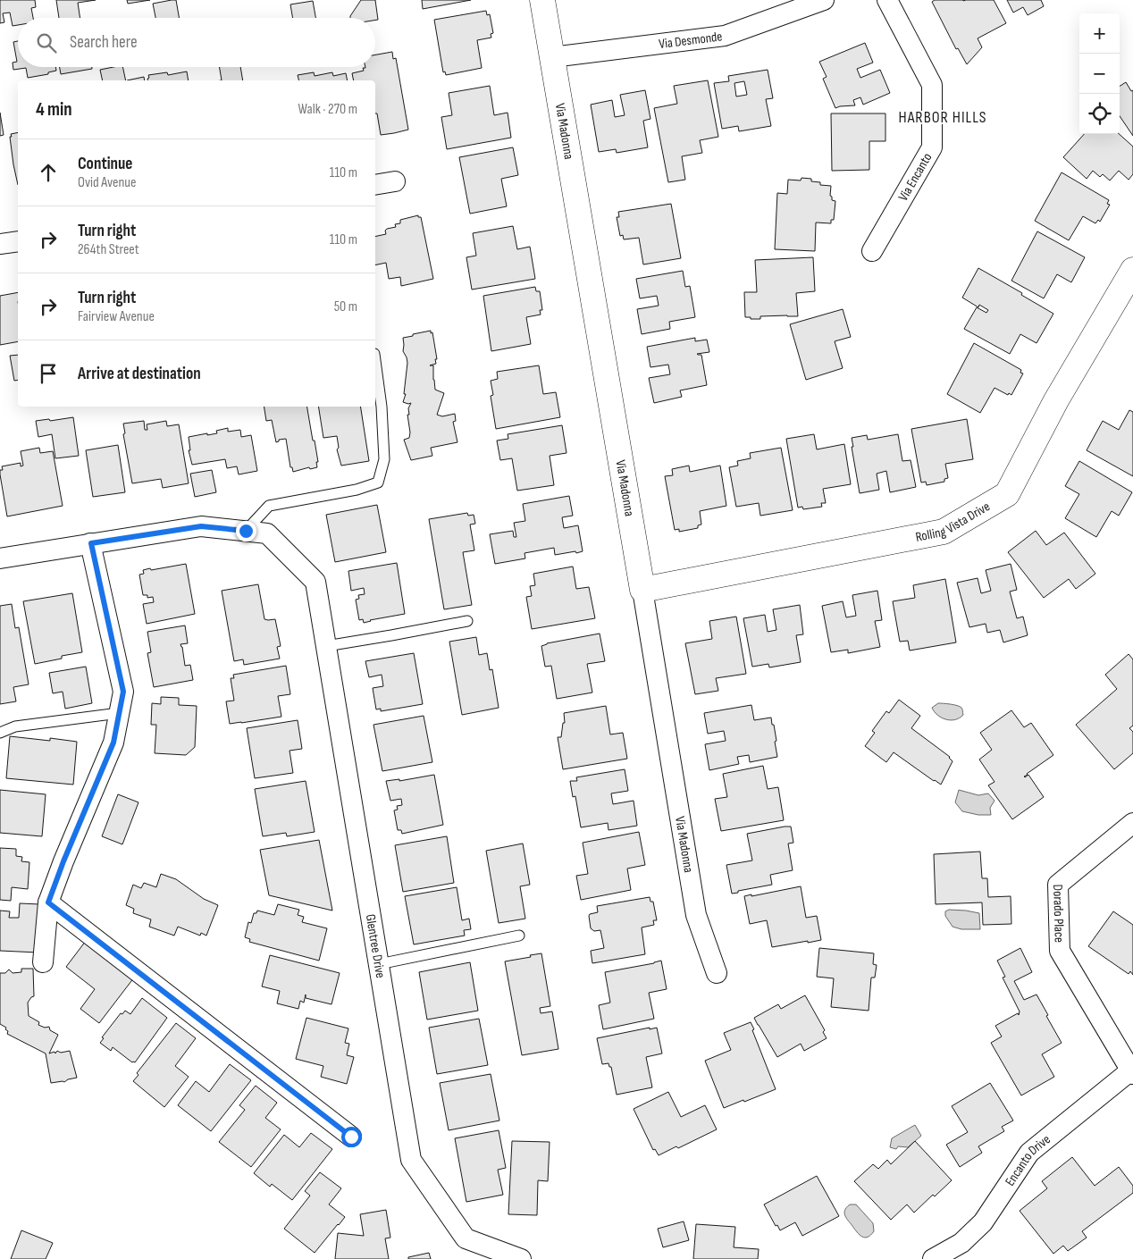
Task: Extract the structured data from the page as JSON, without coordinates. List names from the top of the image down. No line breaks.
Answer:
{"streets":{"street":["Via Desmonde","Via Madonna","Via Encanto","Rolling Vista Drive","Dorado Place","Glentree Drive","Encanto Drive"]},"crossings":[["Via Desmonde","Via Madonna"],["Via Madonna","Rolling Vista Drive"],["Dorado Place","Encanto Drive"]],"districts":["HARBOR HILLS"],"page":{"map_buttons":["+","−"],"search":"Search here","heading":["4 min","Walk · 270 m"],"list":[["Continue","Ovid Avenue","110 m"],["Turn right","264th Street","110 m"],["Turn right","Fairview Avenue","50 m"],"Arrive at destination"]}}
